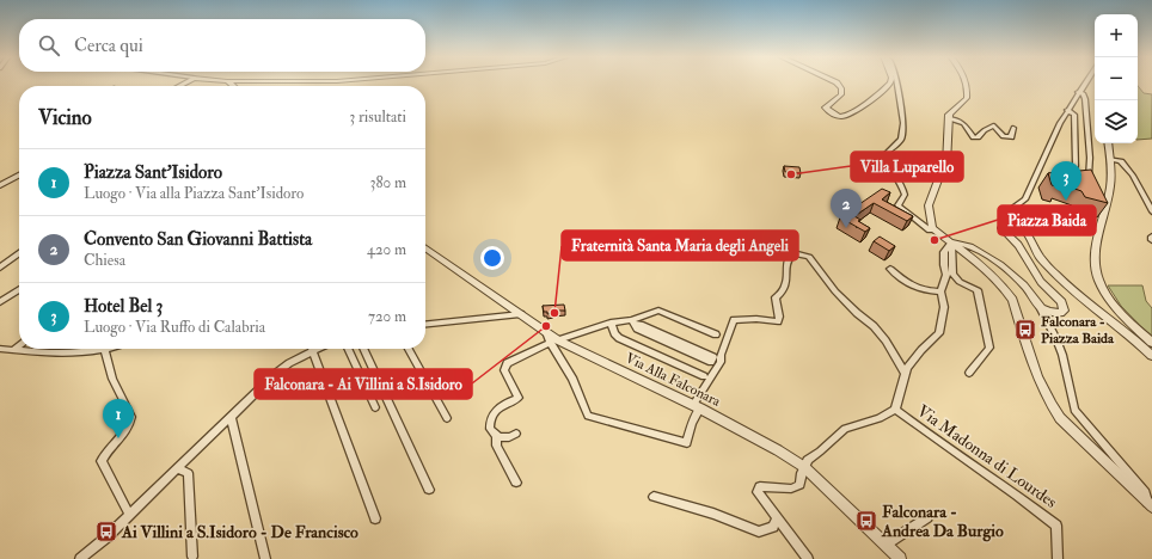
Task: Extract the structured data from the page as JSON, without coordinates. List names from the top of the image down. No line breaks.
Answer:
{"streets":{"street":["Via Alla Falconara","Via Madonna di Lourdes"]},"places":{"other":["Villa Luparello","Piazza Baida","Fraternità Santa Maria degli Angeli","Falconara - Ai Villini a S.Isidoro"],"bus stop":["Falconara - Piazza Baida","Falconara - Andrea Da Burgio","Ai Villini a S.Isidoro - De Francisco"]},"page":{"map_buttons":["+","−"],"search":"Cerca qui","heading":["Vicino","3 risultati"],"list":[{"mark":"1","name":"Piazza Sant'Isidoro","note":"Luogo · Via alla Piazza Sant'Isidoro","value":"380 m"},{"mark":"2","name":"Convento San Giovanni Battista","note":"Chiesa","value":"420 m"},{"mark":"3","name":"Hotel Bel 3","note":"Luogo · Via Ruffo di Calabria","value":"720 m"}],"pins":["3","2","1"]}}
